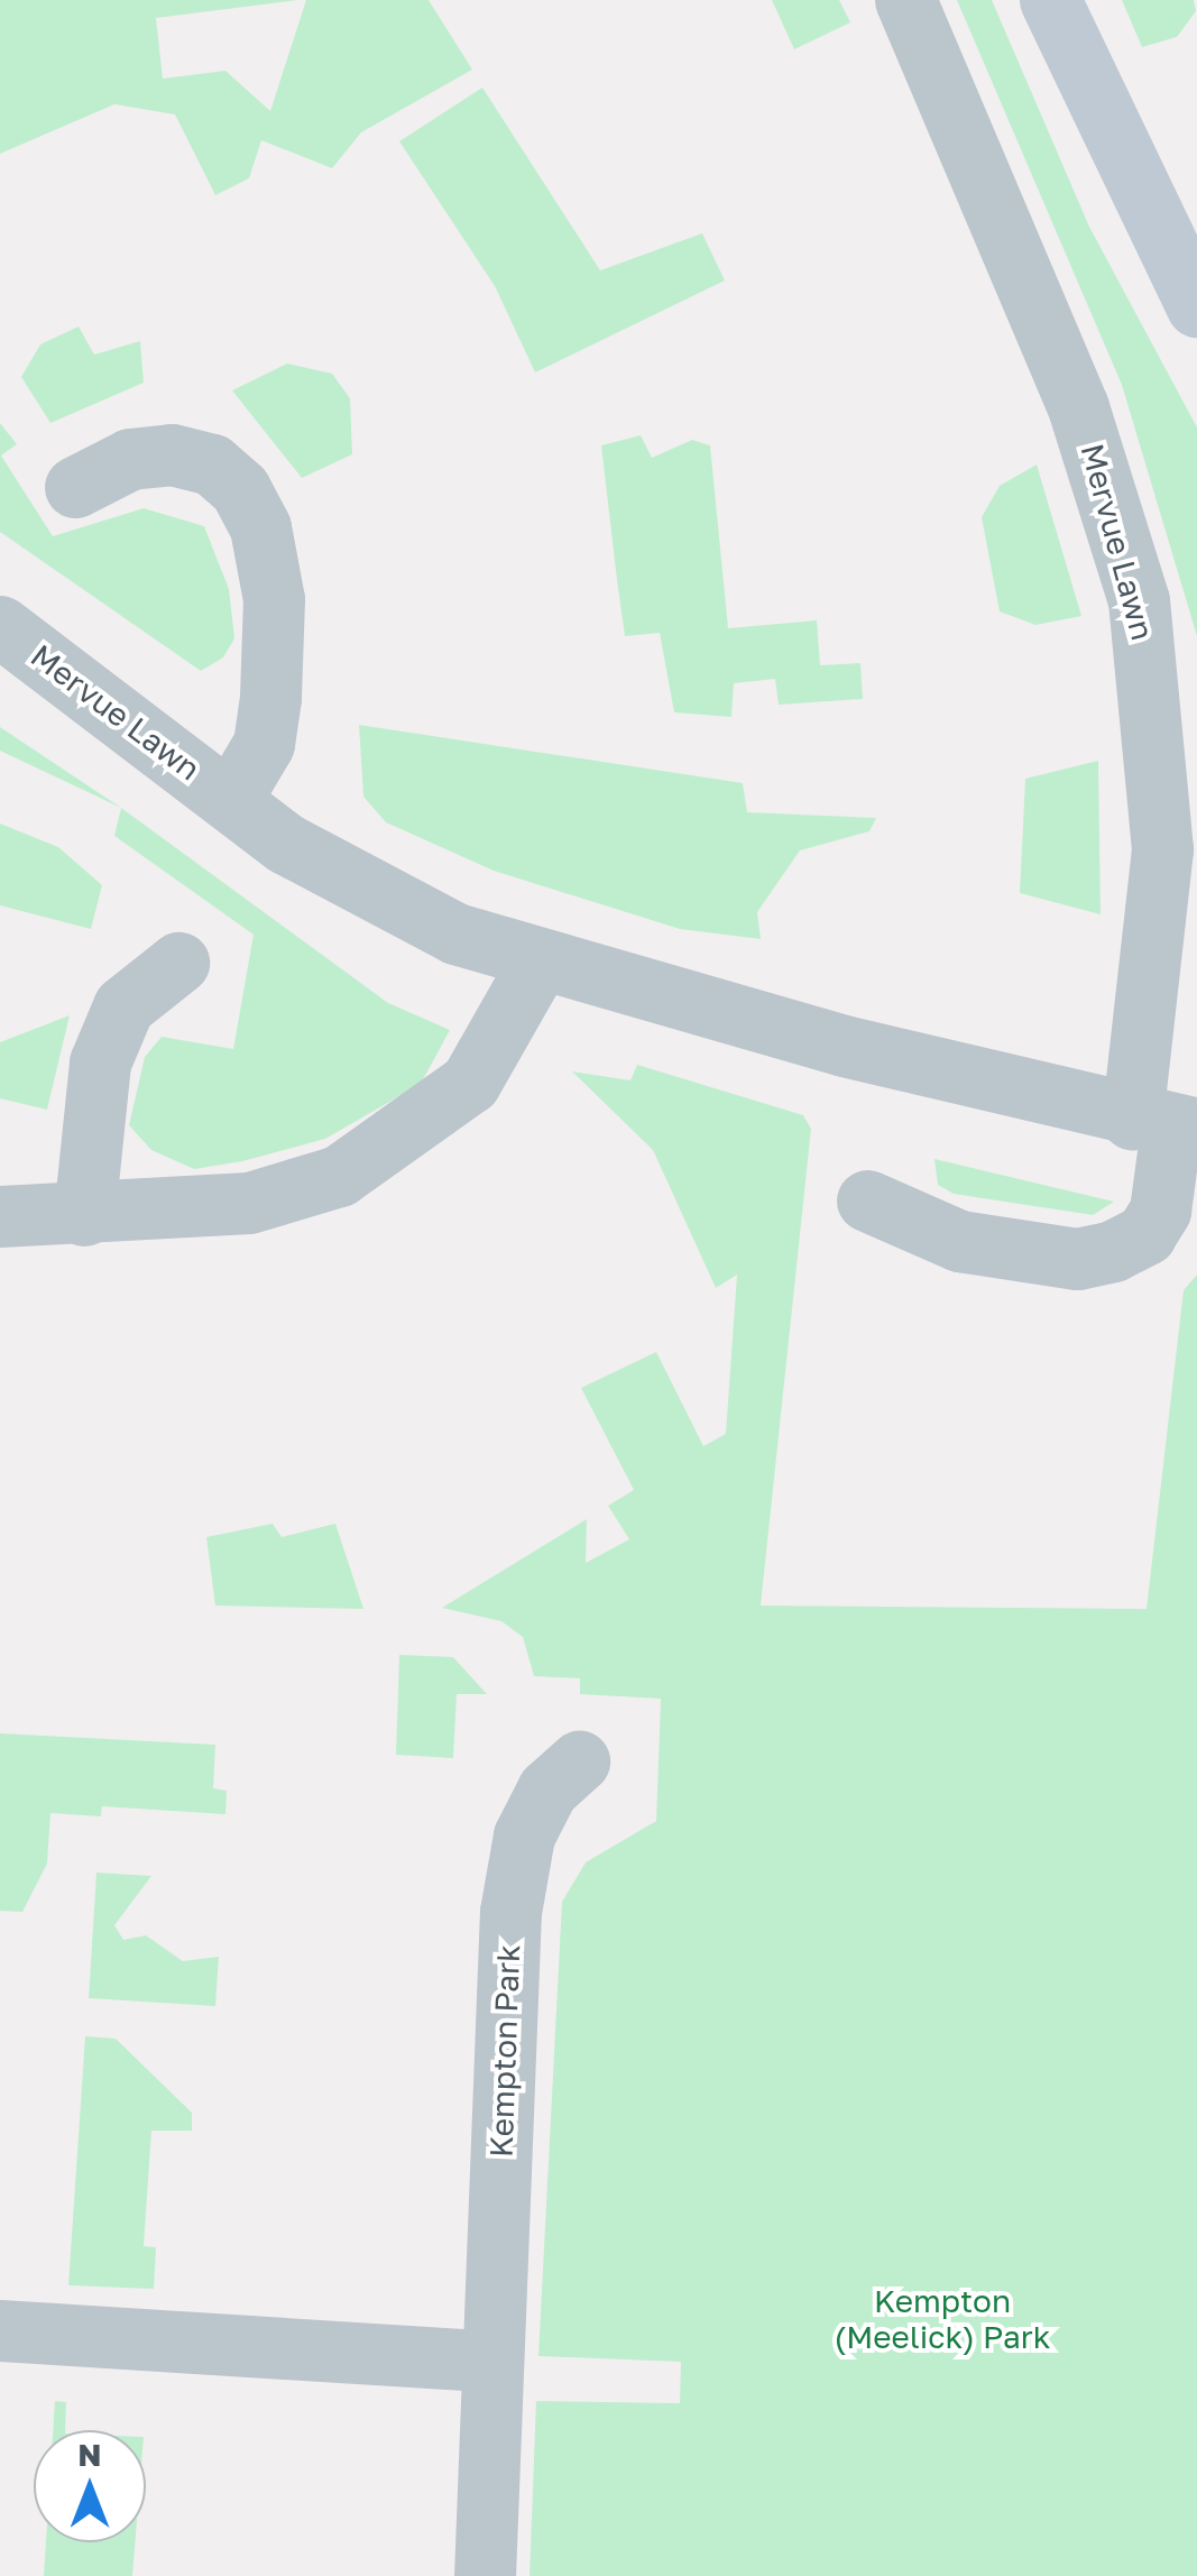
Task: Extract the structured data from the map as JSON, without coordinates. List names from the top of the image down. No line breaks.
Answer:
{"streets":{"street":["Mervue Lawn","Kempton Park"]},"parks":["Kempton (Meelick) Park"],"north":"top"}
